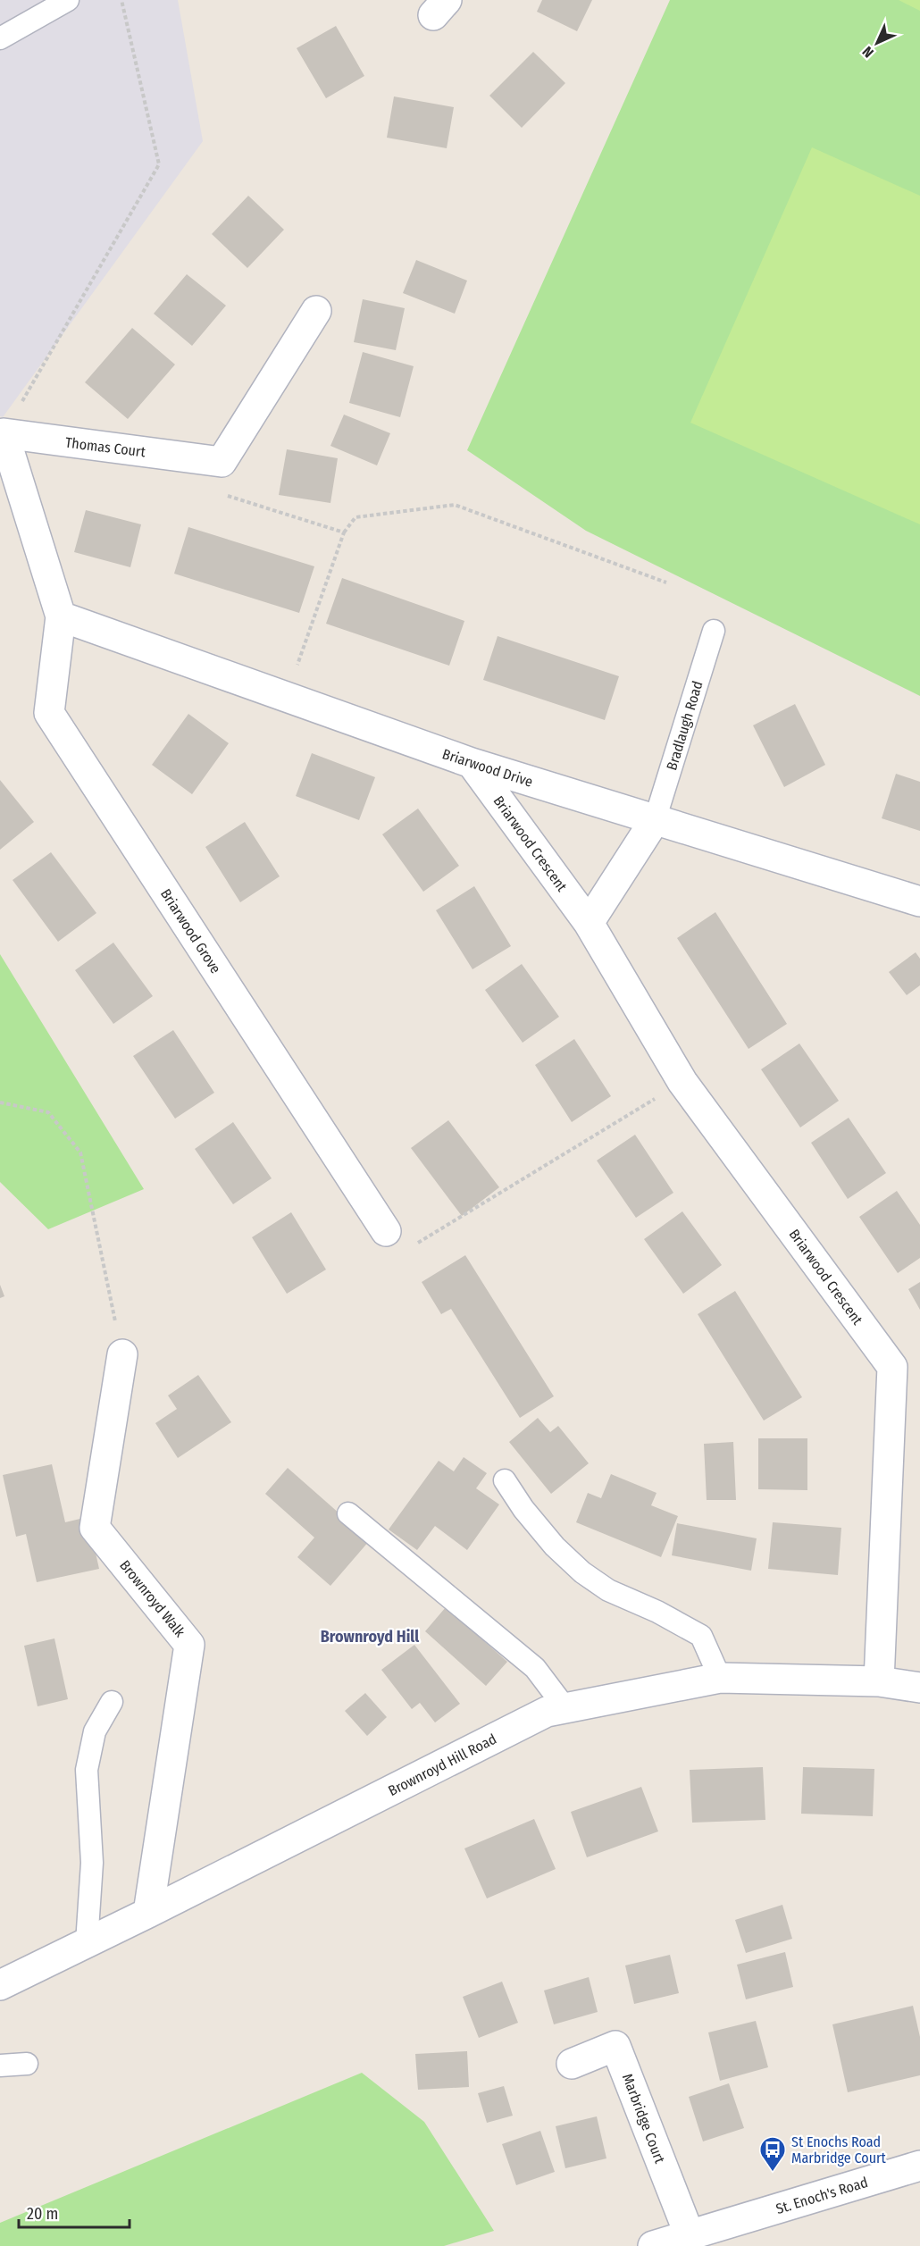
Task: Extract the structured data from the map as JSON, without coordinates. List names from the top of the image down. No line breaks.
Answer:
{"streets":{"street":["Thomas Court","Briarwood Drive","Briarwood Crescent","Briarwood Grove","Brownroyd Walk","Brownroyd Hill Road","Marbridge Court","St. Enoch's Road"],"lane":["Bradlaugh Road"]},"crossings":[["Bradlaugh Road","Briarwood Drive"],["Briarwood Drive","Briarwood Crescent"],["Briarwood Drive","Briarwood Grove"],["Briarwood Crescent","Brownroyd Hill Road"],["Brownroyd Walk","Brownroyd Hill Road"],["Marbridge Court","St. Enoch's Road"]],"districts":["Brownroyd Hill"],"places":{"bus stop":["St Enochs Road Marbridge Court"]},"scale_bar":"20 m","north":"bottom left"}
